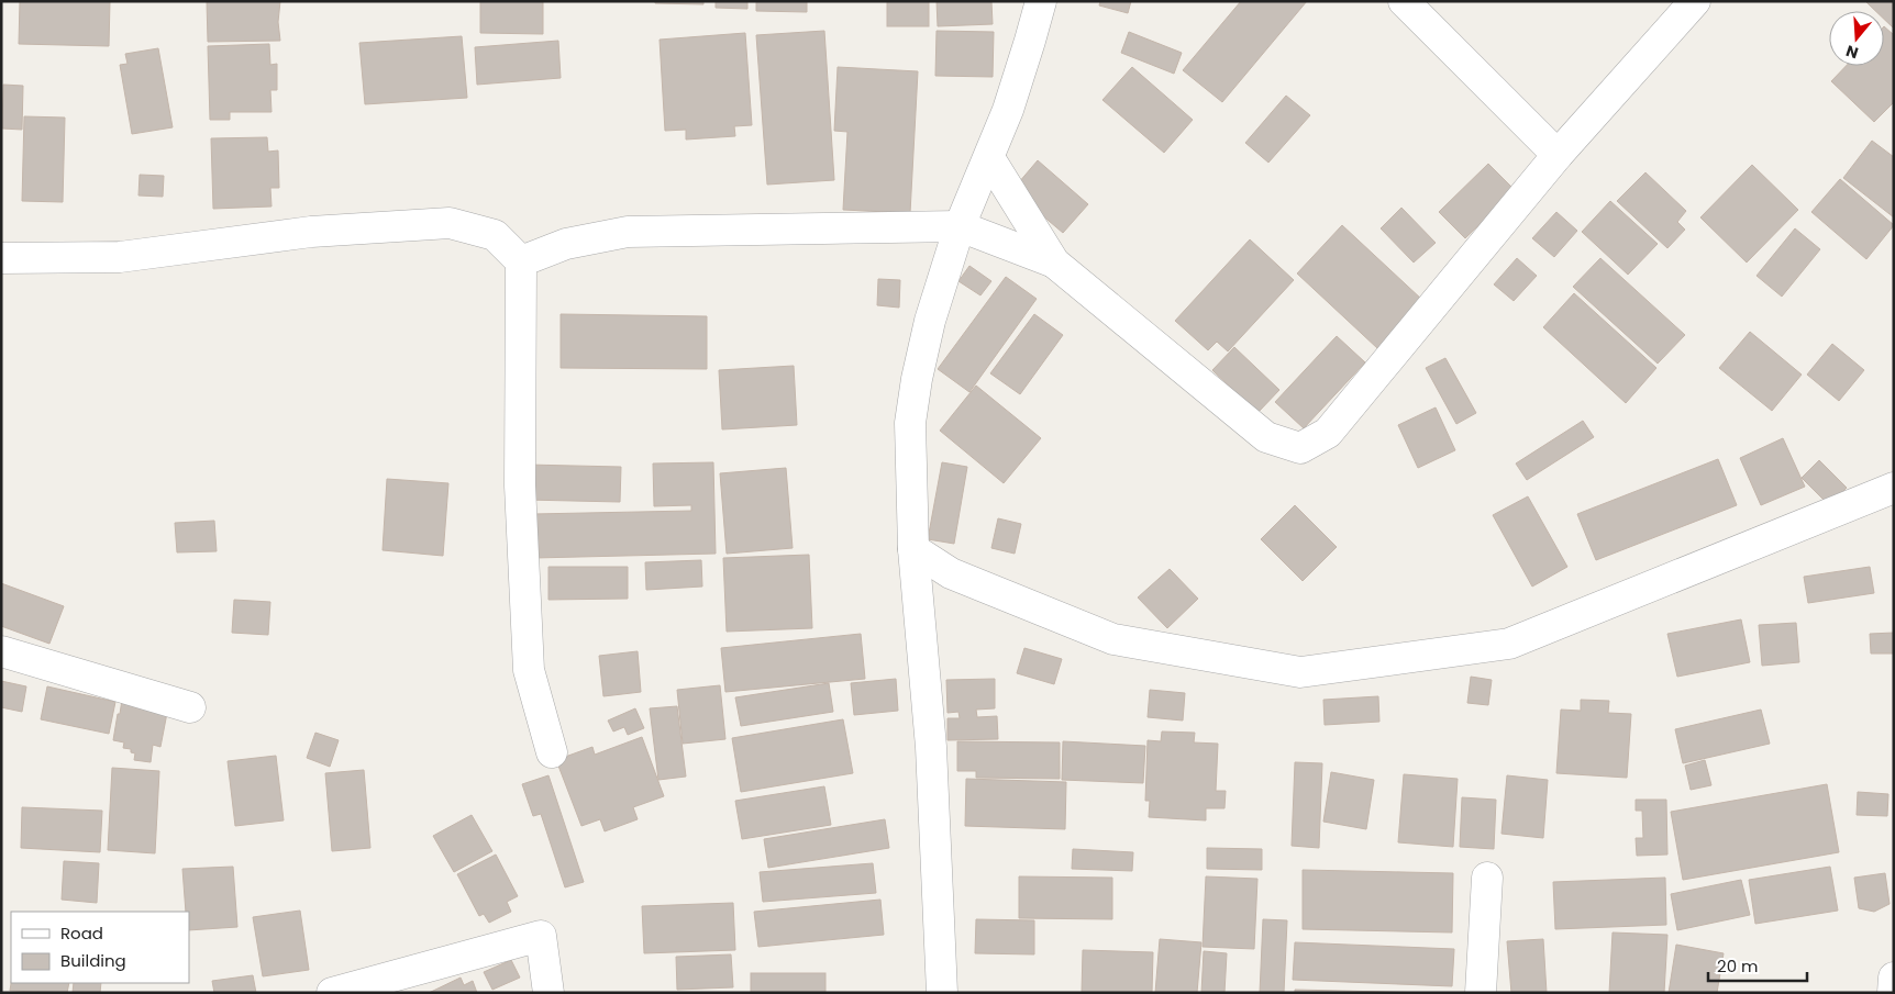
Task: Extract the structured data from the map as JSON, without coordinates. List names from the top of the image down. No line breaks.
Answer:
{"legend":["Road","Building"],"scale_bar":"20 m","north":"bottom"}
